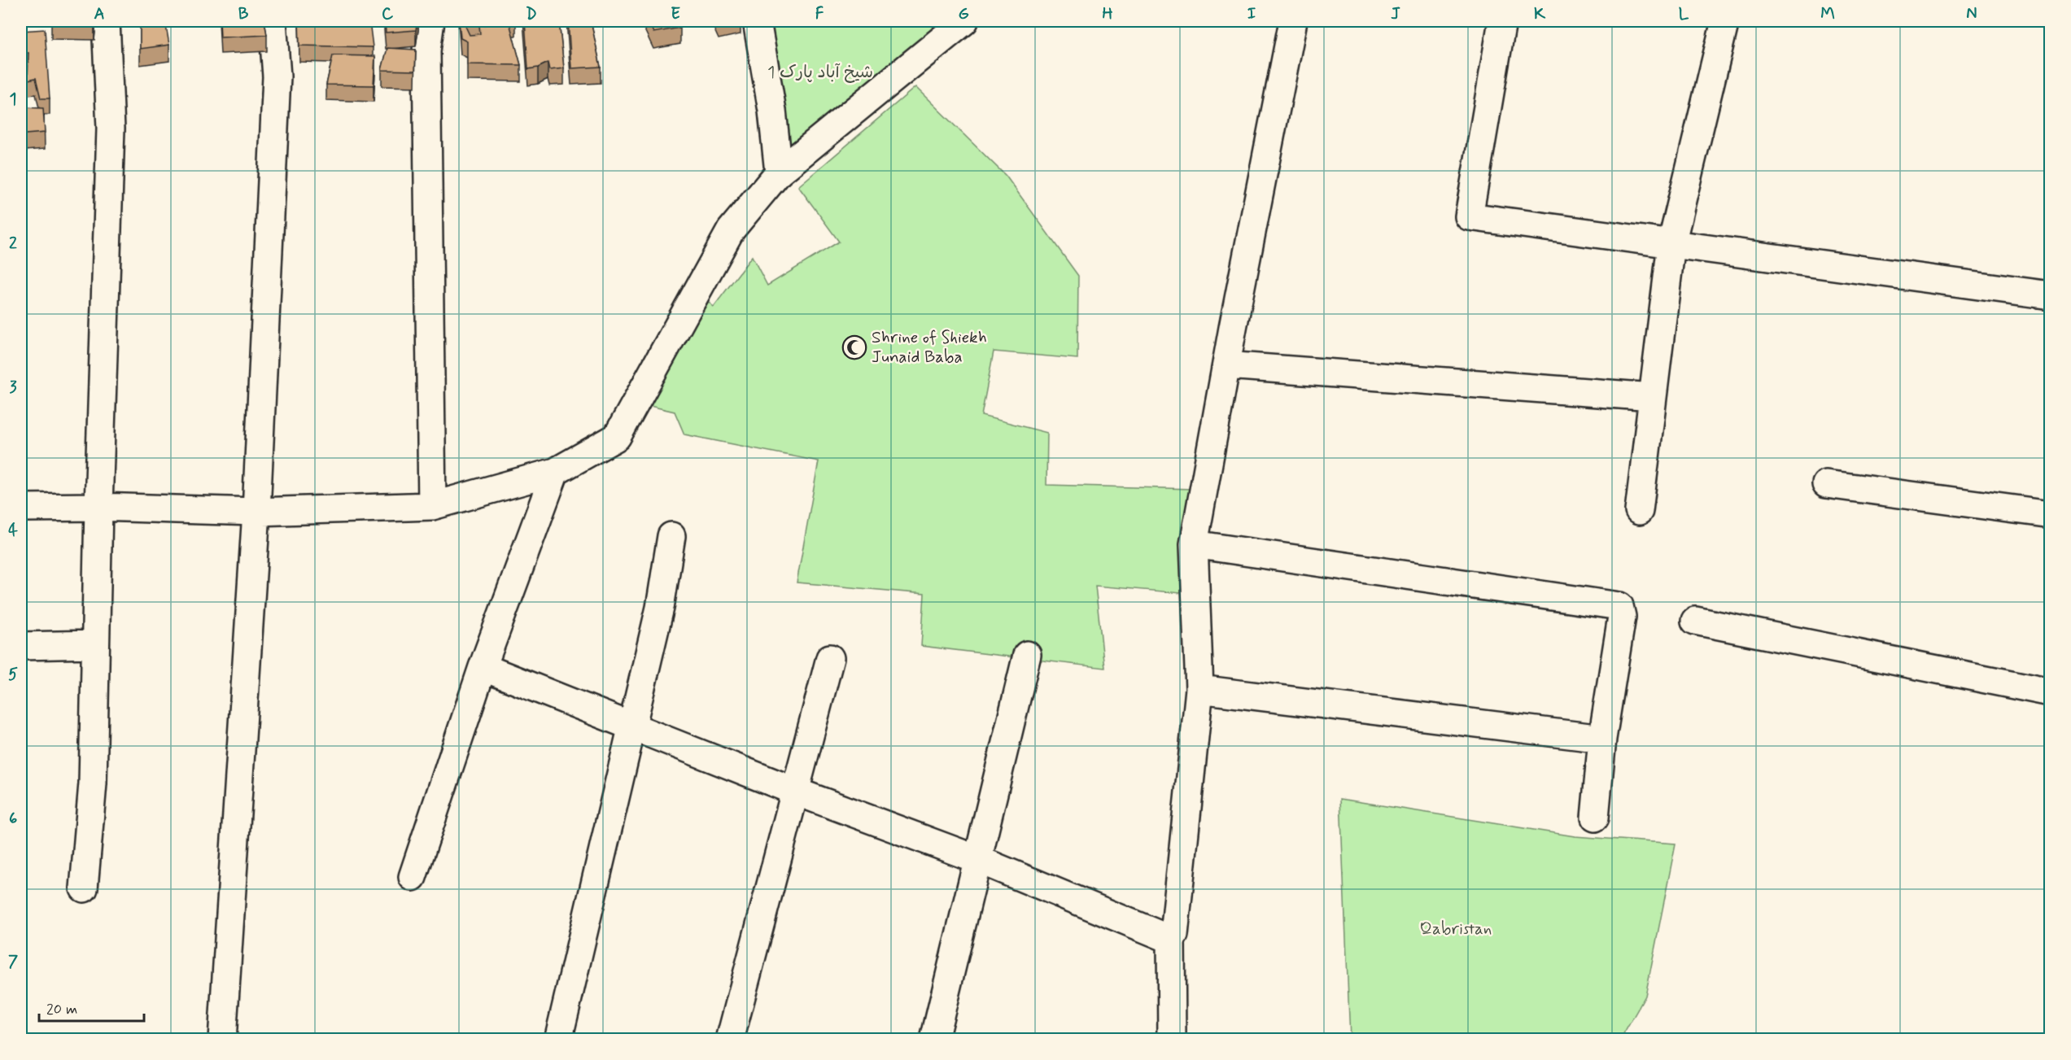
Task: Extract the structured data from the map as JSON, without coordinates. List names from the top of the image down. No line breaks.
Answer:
{"parks":["شیخ آباد پارک 1","Qabristan"],"places":{"mosque":["Shrine of Shiekh Junaid Baba"]},"scale_bar":"20 m","grid":{"columns":["A","B","C","D","E","F","G","H","I","J","K","L","M","N"],"rows":["1","2","3","4","5","6","7"]}}
